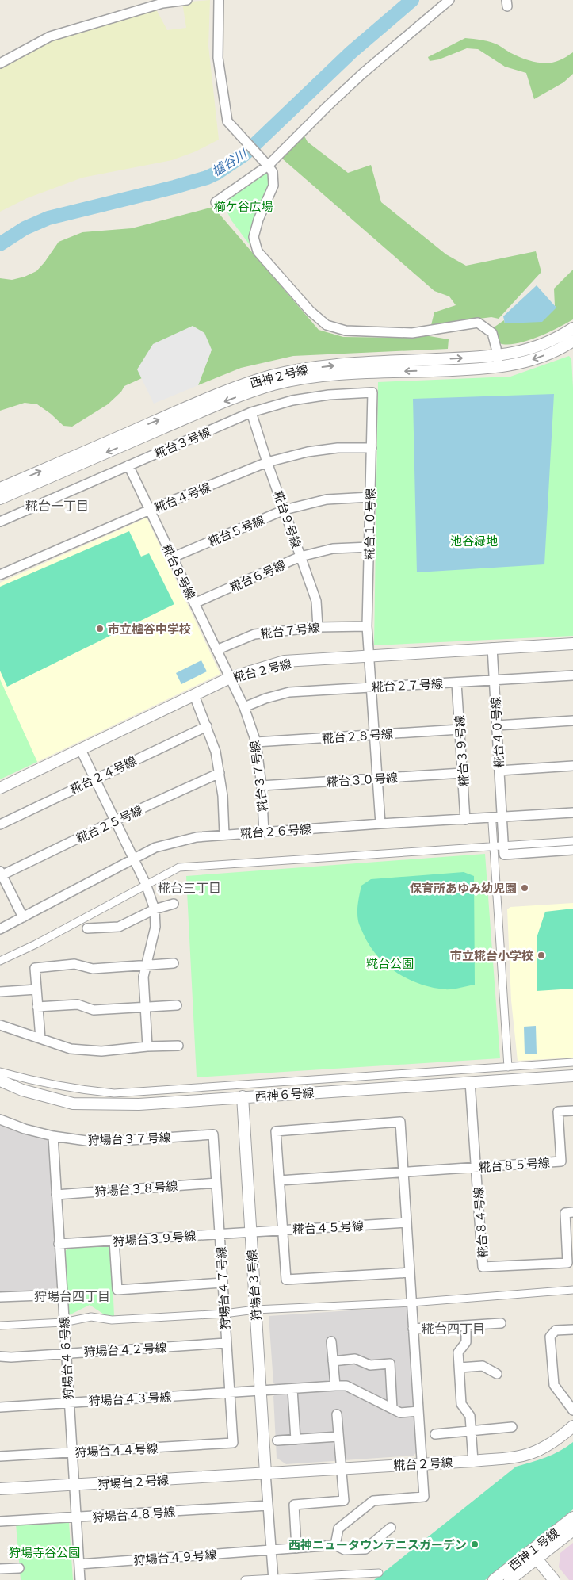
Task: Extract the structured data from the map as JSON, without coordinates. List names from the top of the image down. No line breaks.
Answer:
{"streets":{"street":["西神２号線","糀台３号線","糀台４号線","糀台９号線","糀台１０号線","糀台５号線","糀台８号線","糀台６号線","糀台７号線","糀台２号線","糀台２７号線","糀台４０号線","糀台２８号線","糀台３９号線","糀台２４号線","糀台３７号線","糀台３０号線","糀台２５号線","糀台２６号線","西神６号線","狩場台３７号線","糀台８５号線","狩場台３８号線","糀台８４号線","糀台４５号線","狩場台３９号線","狩場台３号線","狩場台４７号線","狩場台４２号線","狩場台４６号線","狩場台４３号線","狩場台４４号線","狩場台２号線","狩場台４８号線","西神１号線","狩場台４９号線"]},"crossings":[["糀台３号線","糀台９号線"],["糀台３号線","糀台１０号線"],["糀台３号線","糀台８号線"],["糀台４号線","糀台９号線"],["糀台４号線","糀台１０号線"],["糀台４号線","糀台８号線"],["糀台９号線","糀台５号線"],["糀台９号線","糀台６号線"],["糀台９号線","糀台７号線"],["糀台１０号線","糀台５号線"],["糀台１０号線","糀台６号線"],["糀台１０号線","糀台７号線"],["糀台１０号線","糀台２号線"],["糀台１０号線","糀台２７号線"],["糀台１０号線","糀台２８号線"],["糀台１０号線","糀台３０号線"],["糀台１０号線","糀台２６号線"],["糀台５号線","糀台８号線"],["糀台８号線","糀台６号線"],["糀台８号線","糀台７号線"],["糀台８号線","糀台２号線"],["糀台８号線","糀台３７号線"],["糀台２号線","糀台４０号線"],["糀台２号線","糀台３７号線"],["糀台２号線","狩場台３号線"],["糀台２号線","狩場台２号線"],["糀台２７号線","糀台４０号線"],["糀台２７号線","糀台３９号線"],["糀台２７号線","糀台３７号線"],["糀台４０号線","糀台２６号線"],["糀台２８号線","糀台３９号線"],["糀台２８号線","糀台３７号線"],["糀台３９号線","糀台３０号線"],["糀台３９号線","糀台２６号線"],["糀台３７号線","糀台３０号線"],["糀台３７号線","糀台２６号線"],["西神６号線","糀台８４号線"],["西神６号線","狩場台３号線"],["狩場台３７号線","狩場台４７号線"],["狩場台３７号線","狩場台４６号線"],["糀台８５号線","糀台８４号線"],["狩場台３８号線","狩場台４７号線"],["狩場台３８号線","狩場台４６号線"],["糀台４５号線","狩場台３９号線"],["糀台４５号線","狩場台３号線"],["狩場台３９号線","狩場台３号線"],["狩場台３９号線","狩場台４７号線"],["狩場台３９号線","狩場台４６号線"],["狩場台３号線","狩場台４３号線"],["狩場台３号線","狩場台２号線"],["狩場台４７号線","狩場台４２号線"],["狩場台４７号線","狩場台４３号線"],["狩場台４７号線","狩場台４４号線"],["狩場台４２号線","狩場台４６号線"],["狩場台４６号線","狩場台４３号線"],["狩場台４６号線","狩場台４４号線"],["狩場台４６号線","狩場台２号線"],["狩場台４６号線","狩場台４８号線"],["狩場台４６号線","狩場台４９号線"]],"districts":["糀台一丁目","糀台三丁目","狩場台四丁目","糀台四丁目"],"water":["櫨谷川"],"parks":["櫛ケ谷広場","池谷緑地","糀台公園","狩場寺谷公園"],"places":["市立櫨谷中学校","保育所あゆみ幼児園","市立糀台小学校","西神ニュータウンテニスガーデン"]}
